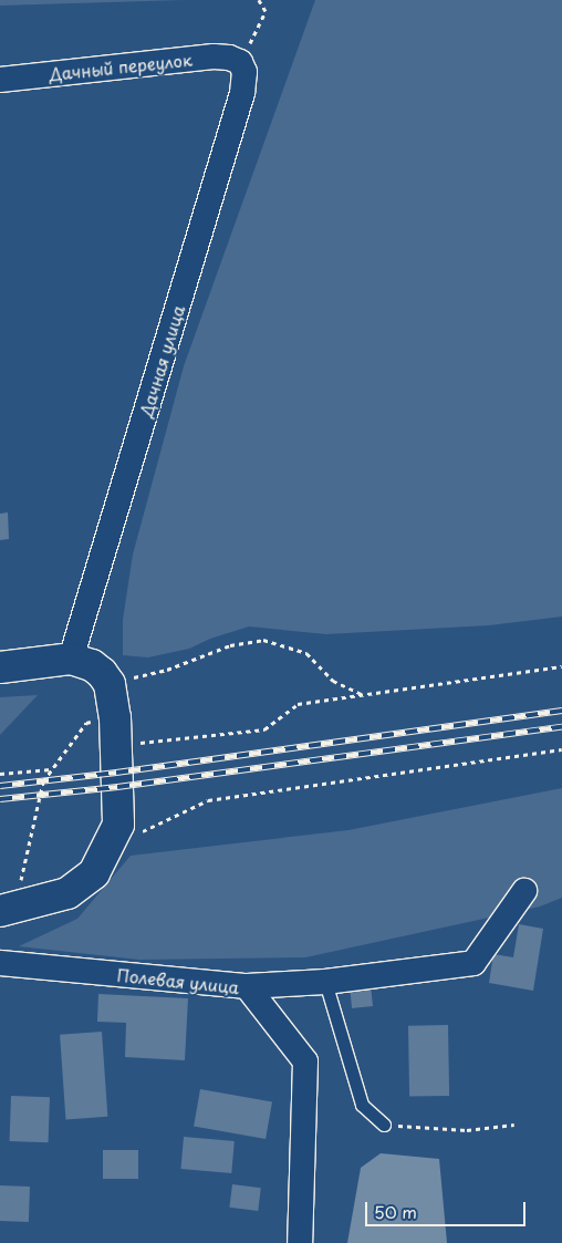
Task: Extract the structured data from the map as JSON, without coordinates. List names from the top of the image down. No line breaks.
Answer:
{"streets":{"street":["Дачный переулок","Дачная улица","Полевая улица"]},"crossings":[["Дачный переулок","Дачная улица"]],"scale_bar":"50 m"}
